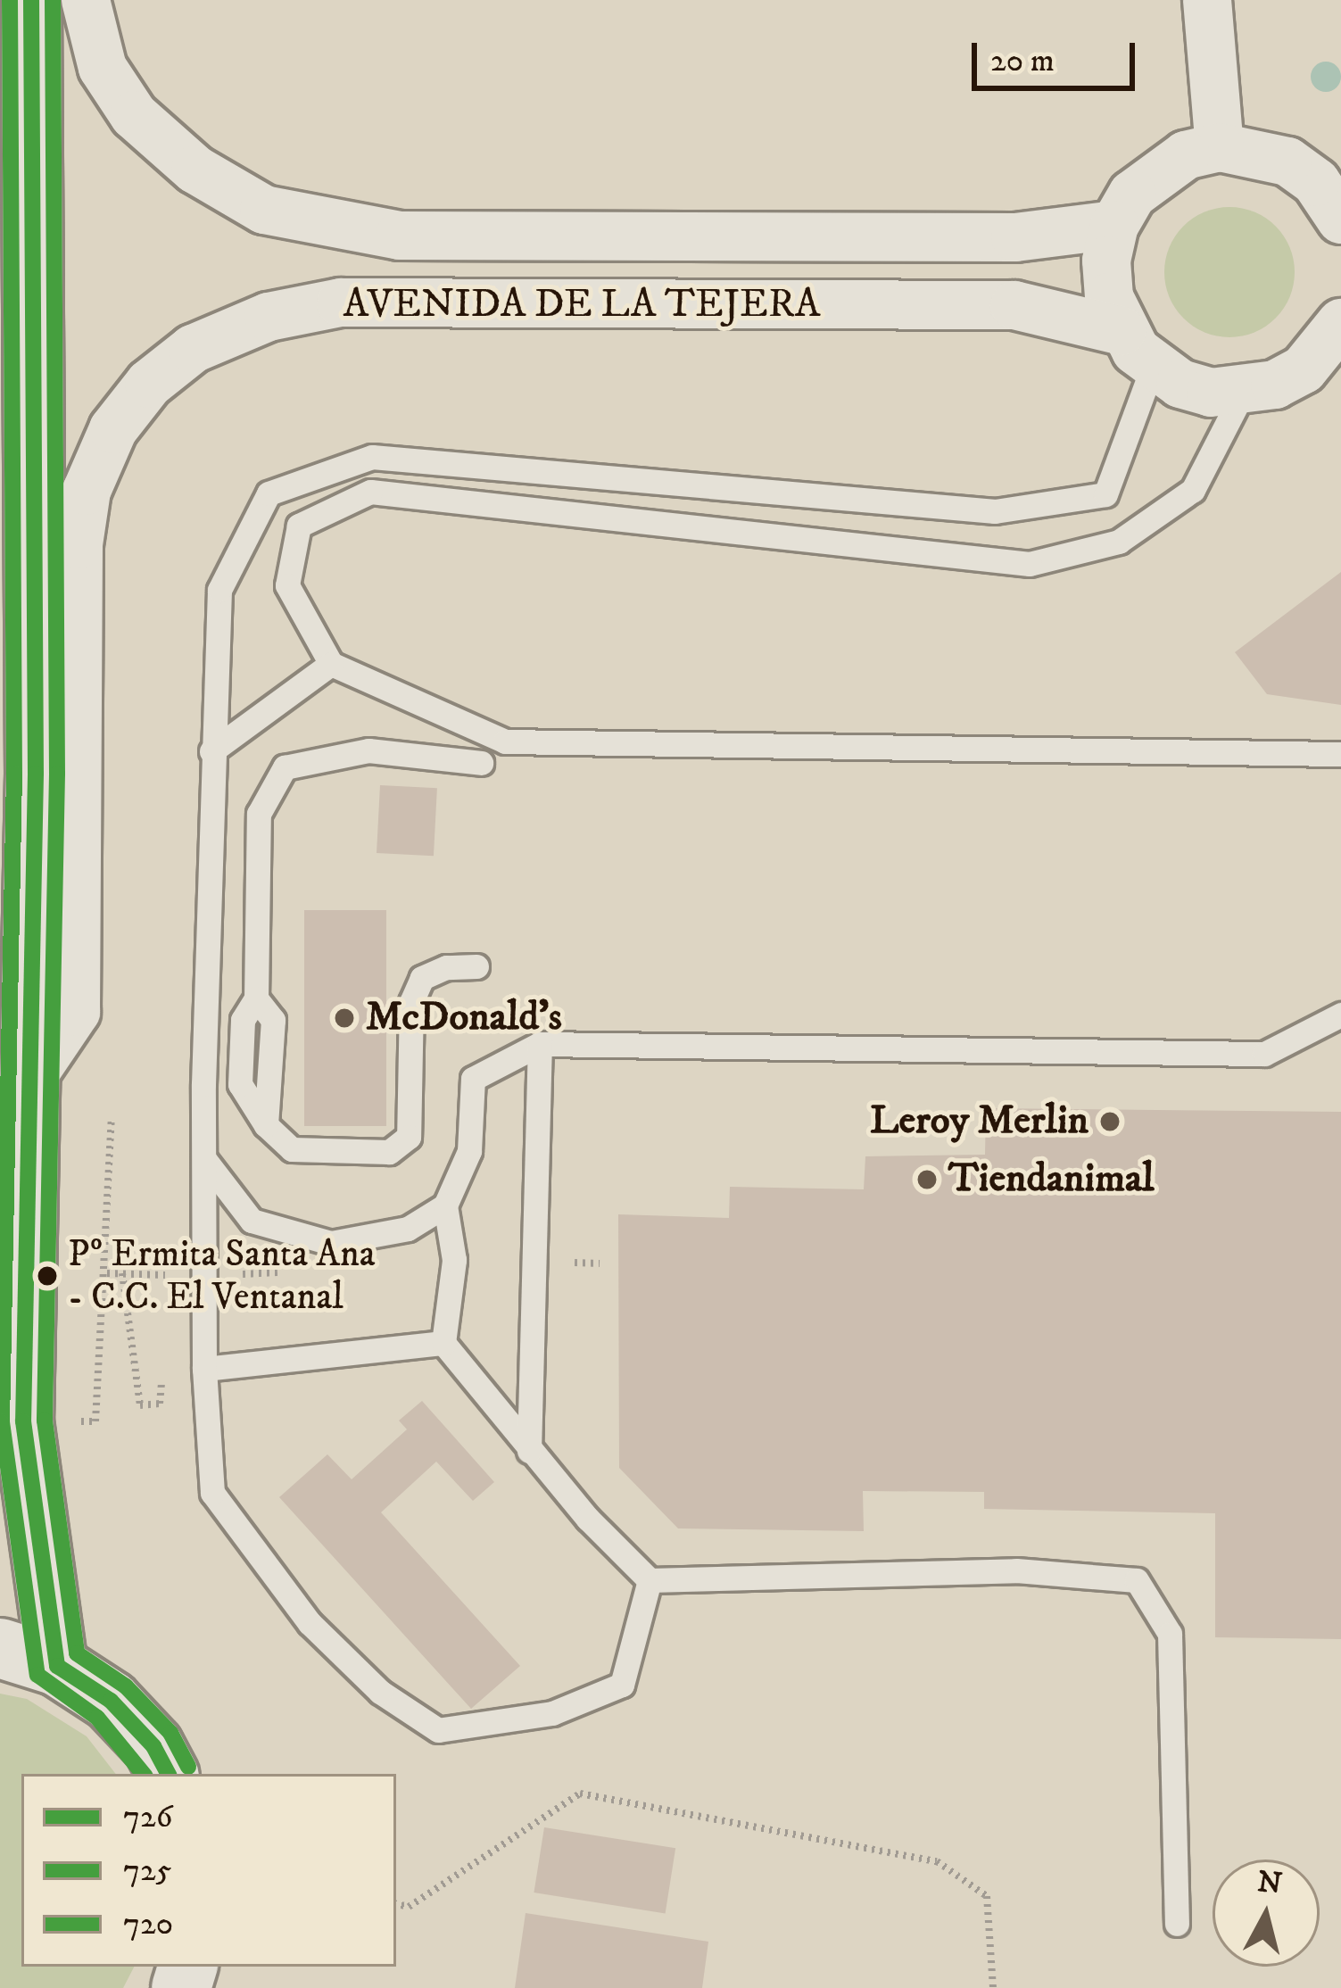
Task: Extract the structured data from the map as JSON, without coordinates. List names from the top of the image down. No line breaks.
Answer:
{"streets":{"street":["AVENIDA DE LA TEJERA"]},"places":["McDonald's","Leroy Merlin","Tiendanimal","Pº Ermita Santa Ana - C.C. El Ventanal"],"lines":["transit line 726","transit line 725","transit line 720"],"legend":["726","725","720"],"scale_bar":"20 m","north":"top"}
